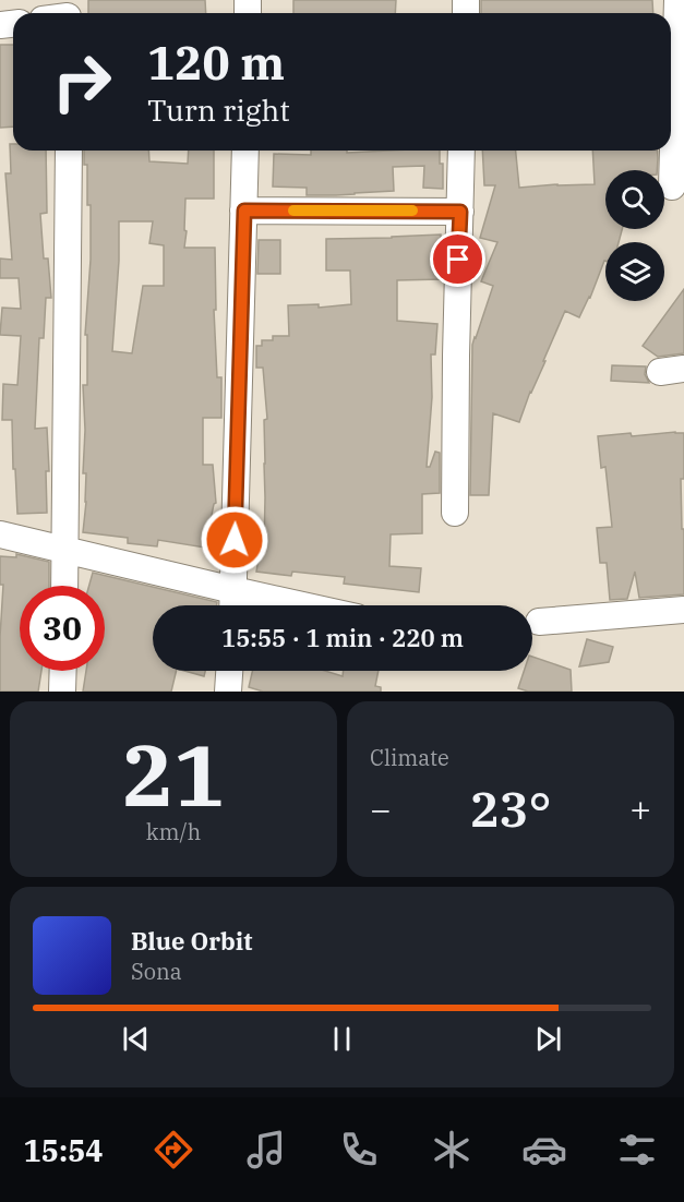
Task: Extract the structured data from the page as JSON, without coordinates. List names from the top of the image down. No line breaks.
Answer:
{"page":{"turn":["120 m","Turn right"],"limit":"30","trip":"15:55 · 1 min · 220 m","tile":[["21","km/h"],"Climate"],"heat":["−","23°","+"],"song":["Blue Orbit","Sona"],"tabs":"15:54"}}
